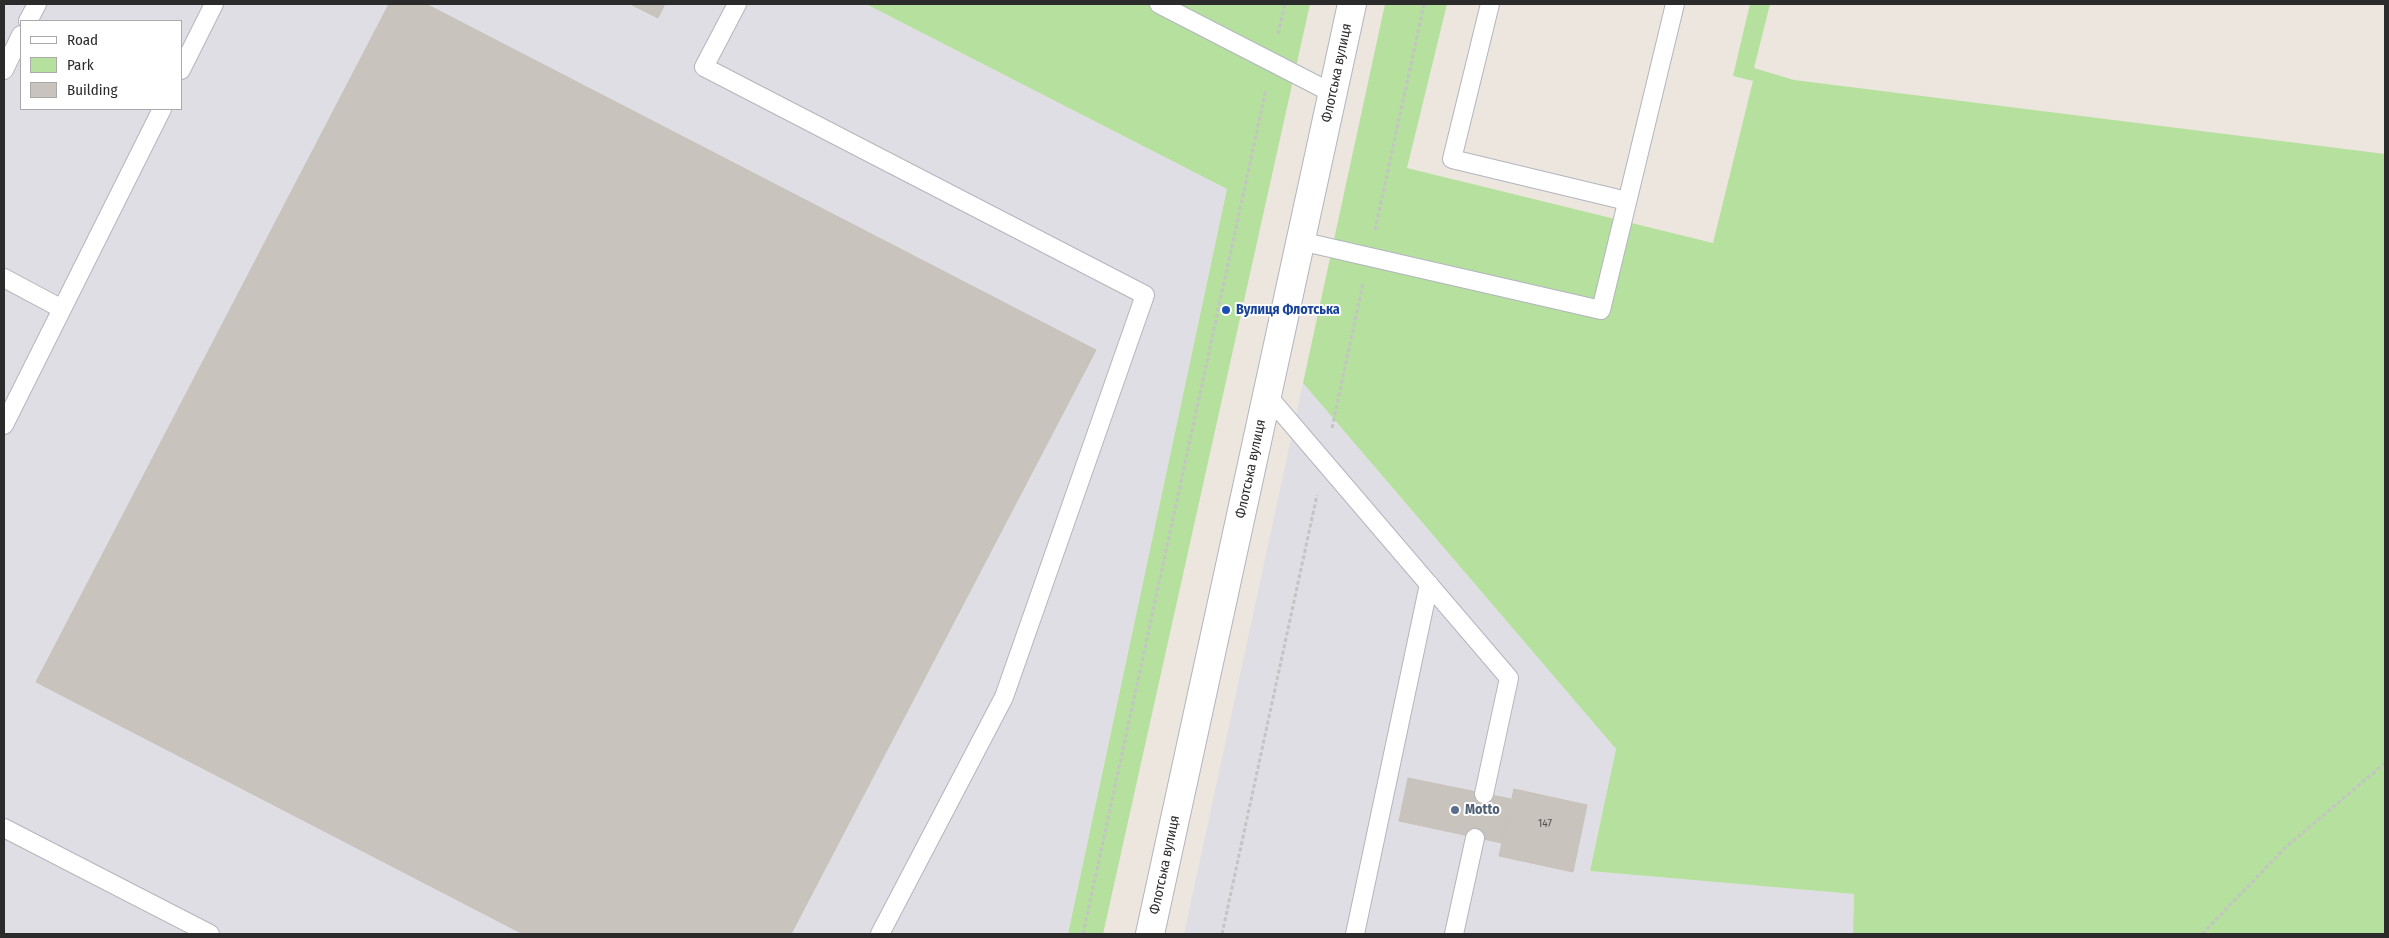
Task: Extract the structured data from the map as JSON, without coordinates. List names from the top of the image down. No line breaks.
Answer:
{"streets":{"street":["Флотська вулиця"]},"places":["Вулиця Флотська","Motto"],"house_numbers":["147"],"legend":["Road","Park","Building"]}
